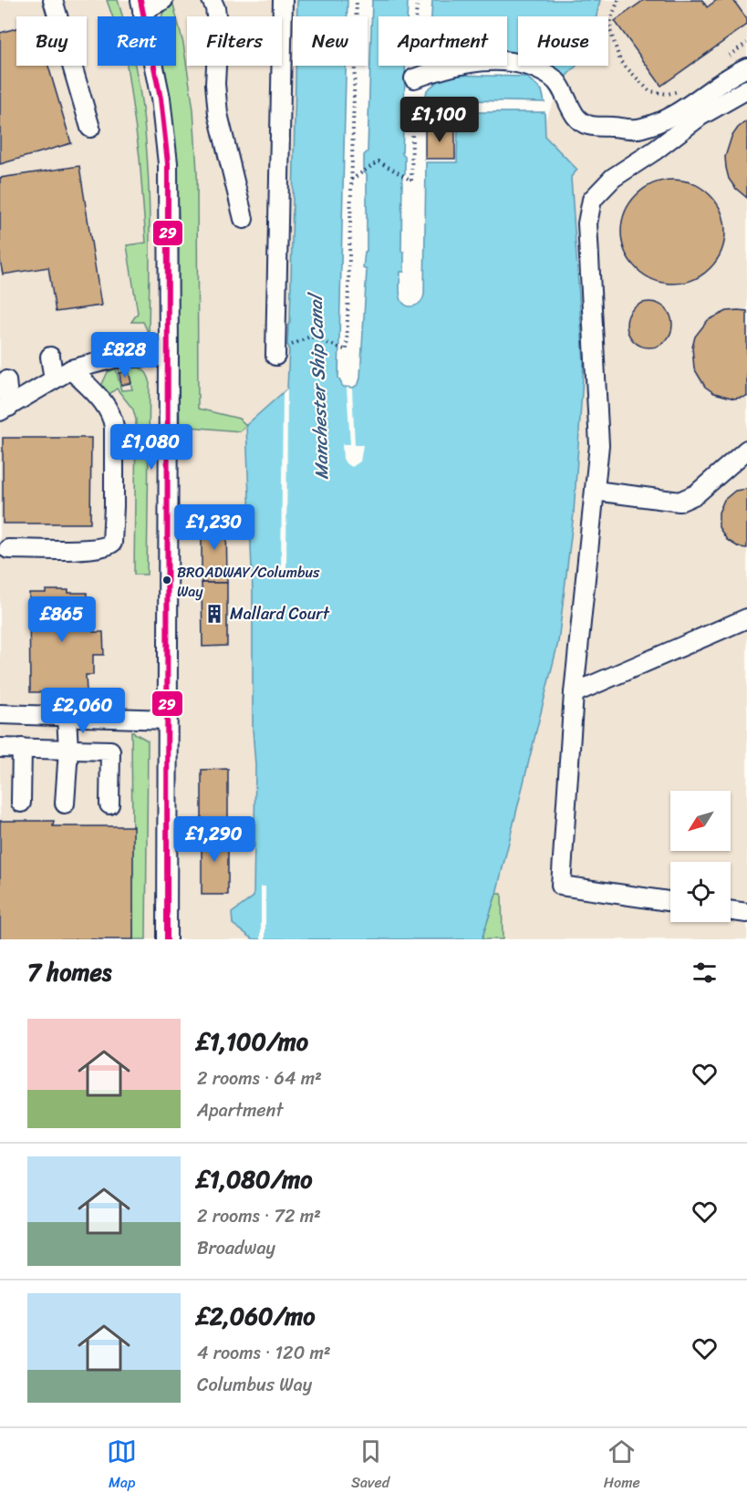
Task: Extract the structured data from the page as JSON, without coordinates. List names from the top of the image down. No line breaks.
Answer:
{"water":["Manchester Ship Canal"],"places":{"other":["BROADWAY/Columbus Way"],"building":["Mallard Court"]},"lines":["transit line 29"],"north":"bottom left","page":{"chip":["Buy","Rent","Filters","New","Apartment","House"],"price":["£1,100","£828","£1,080","£1,230","£865","£2,060","£1,290"],"heading":"7 homes","list":[{"name":"£1,100/mo","note":"2 rooms · 64 m² · Apartment"},{"name":"£1,080/mo","note":"2 rooms · 72 m² · Broadway"},{"name":"£2,060/mo","note":"4 rooms · 120 m² · Columbus Way"}],"tabs":["Map","Saved","Home"]}}
